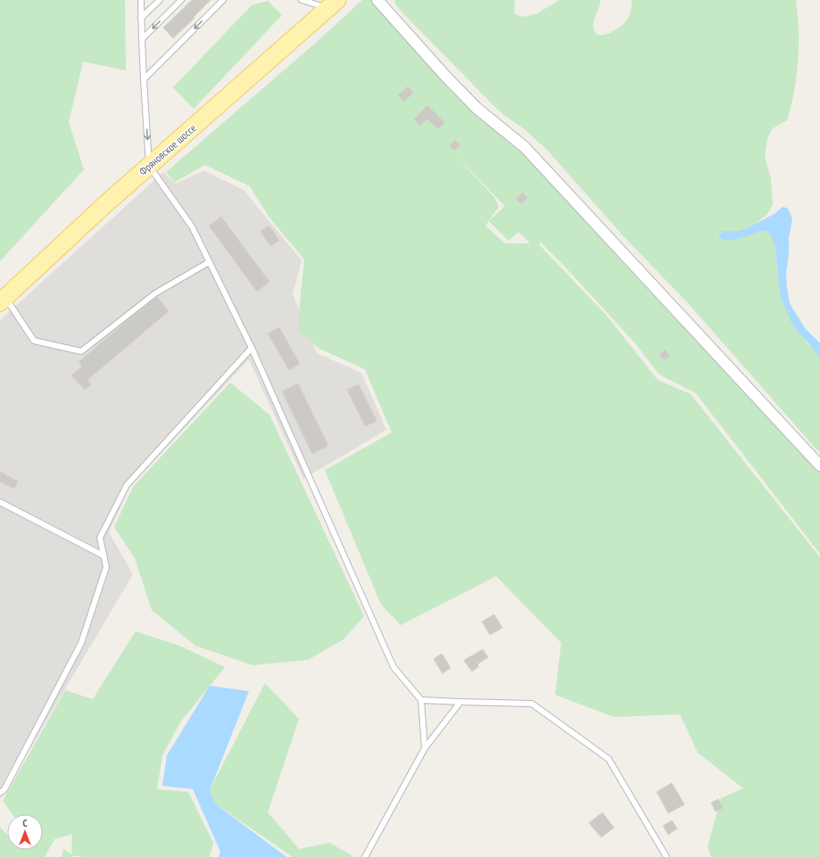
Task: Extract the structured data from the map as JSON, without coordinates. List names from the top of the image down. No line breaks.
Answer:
{"streets":{"main road":["Фряновское шоссе"]},"north":"top"}
